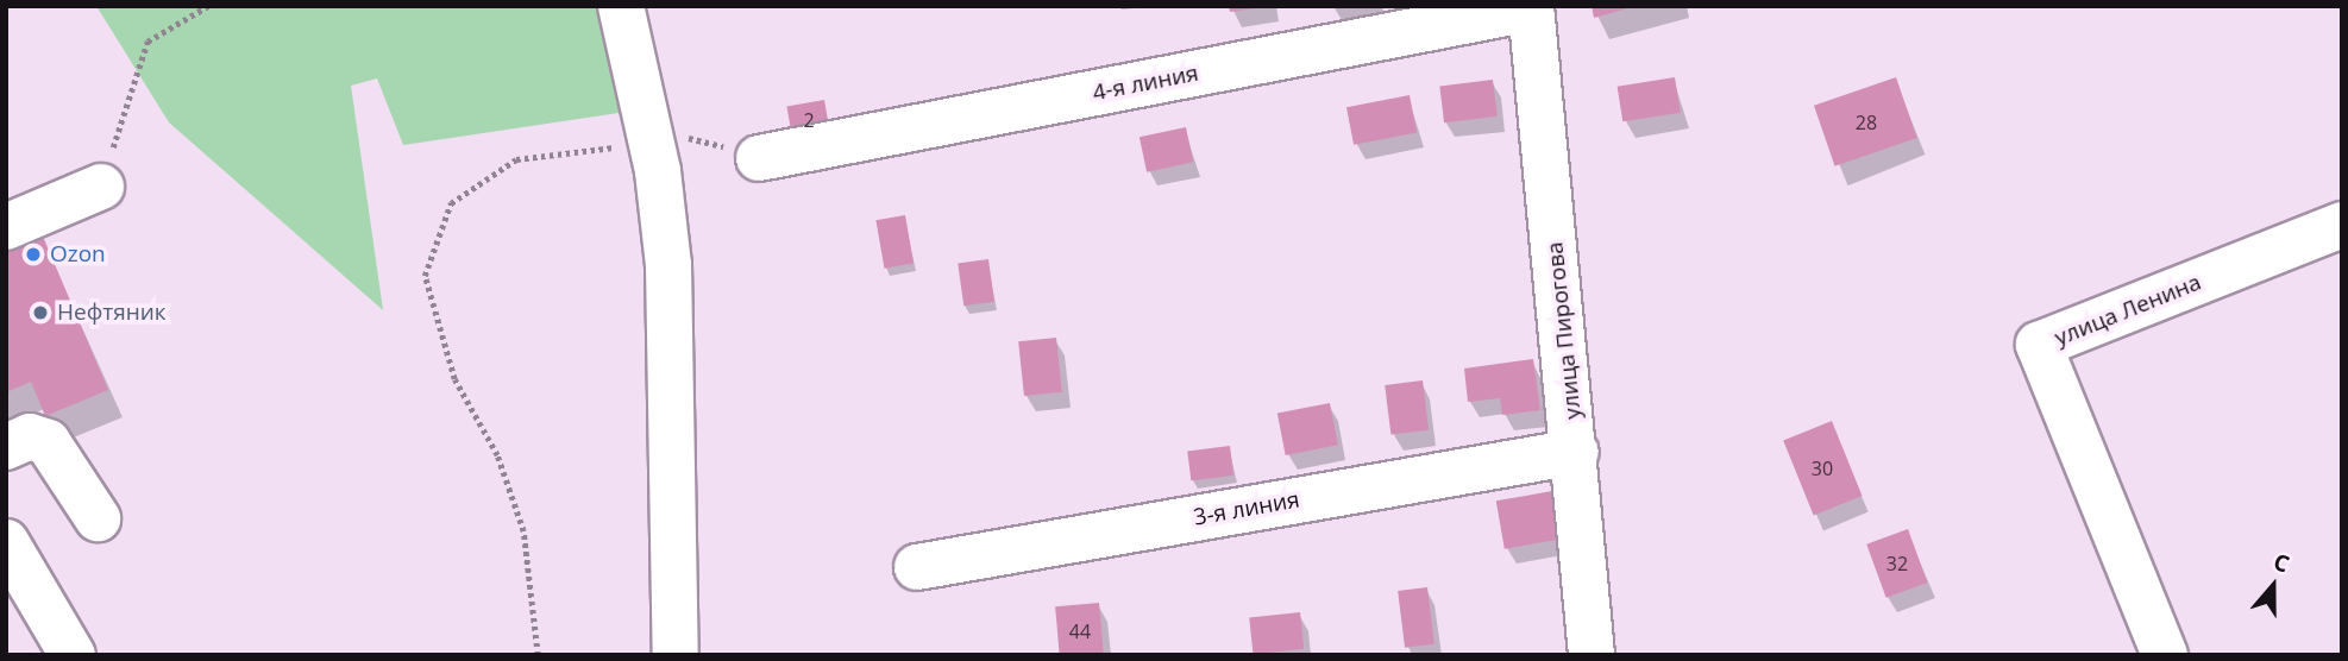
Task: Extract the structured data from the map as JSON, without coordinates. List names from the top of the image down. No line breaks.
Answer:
{"streets":{"street":["4-я линия","улица Ленина","улица Пирогова","3-я линия"]},"crossings":[["4-я линия","улица Пирогова"],["улица Пирогова","3-я линия"]],"places":["Ozon","Нефтяник"],"house_numbers":["2","28","30","32","44"],"north":"top"}
